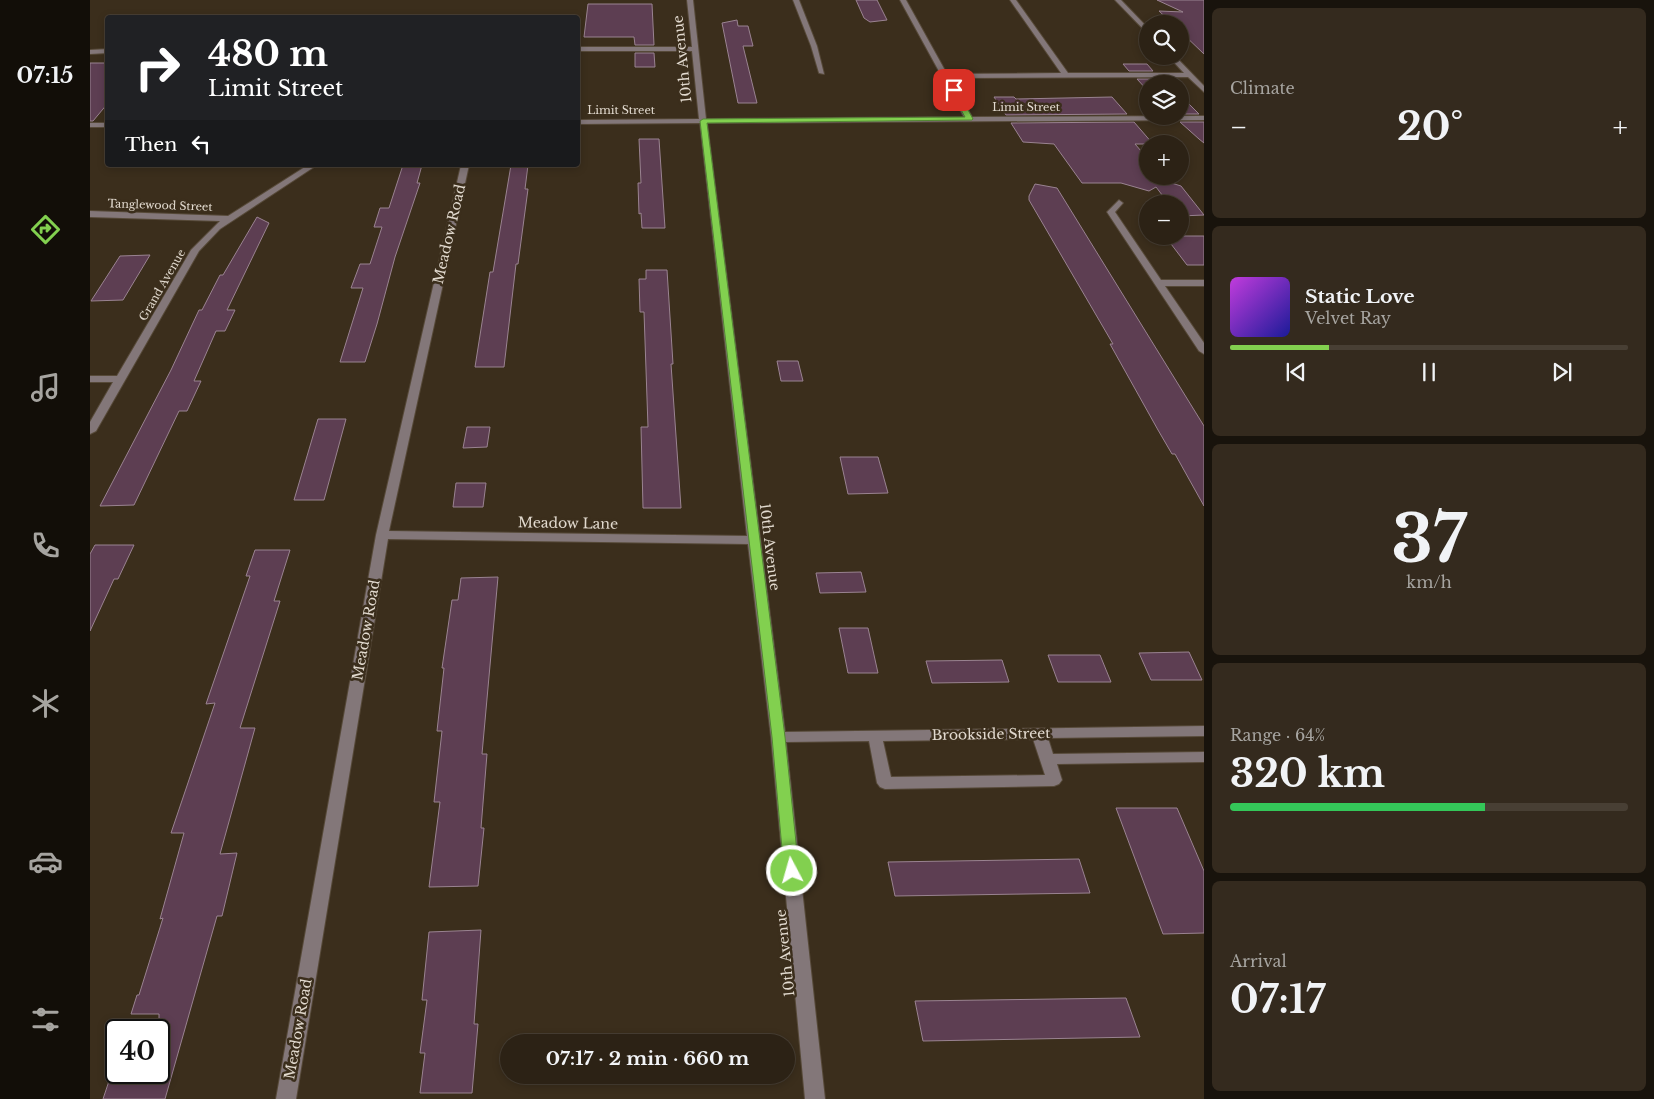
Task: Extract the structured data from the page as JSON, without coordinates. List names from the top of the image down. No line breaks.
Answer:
{"streets":{"street":["10th Avenue","Limit Street","Tanglewood Street","Meadow Road","Grand Avenue","Meadow Lane","Brookside Street"]},"crossings":[["10th Avenue","Limit Street"],["10th Avenue","Meadow Lane"],["10th Avenue","Brookside Street"],["Tanglewood Street","Grand Avenue"],["Meadow Road","Meadow Lane"]],"page":{"tabs":"07:15","tile":["Climate",["37","km/h"],["Range · 64%","320 km"],["Arrival","07:17"]],"map_buttons":["+","−"],"turn":["480 m","Limit Street"],"heat":["−","20°","+"],"then":"Then","song":["Static Love","Velvet Ray"],"limit":"40","trip":"07:17 · 2 min · 660 m"}}
